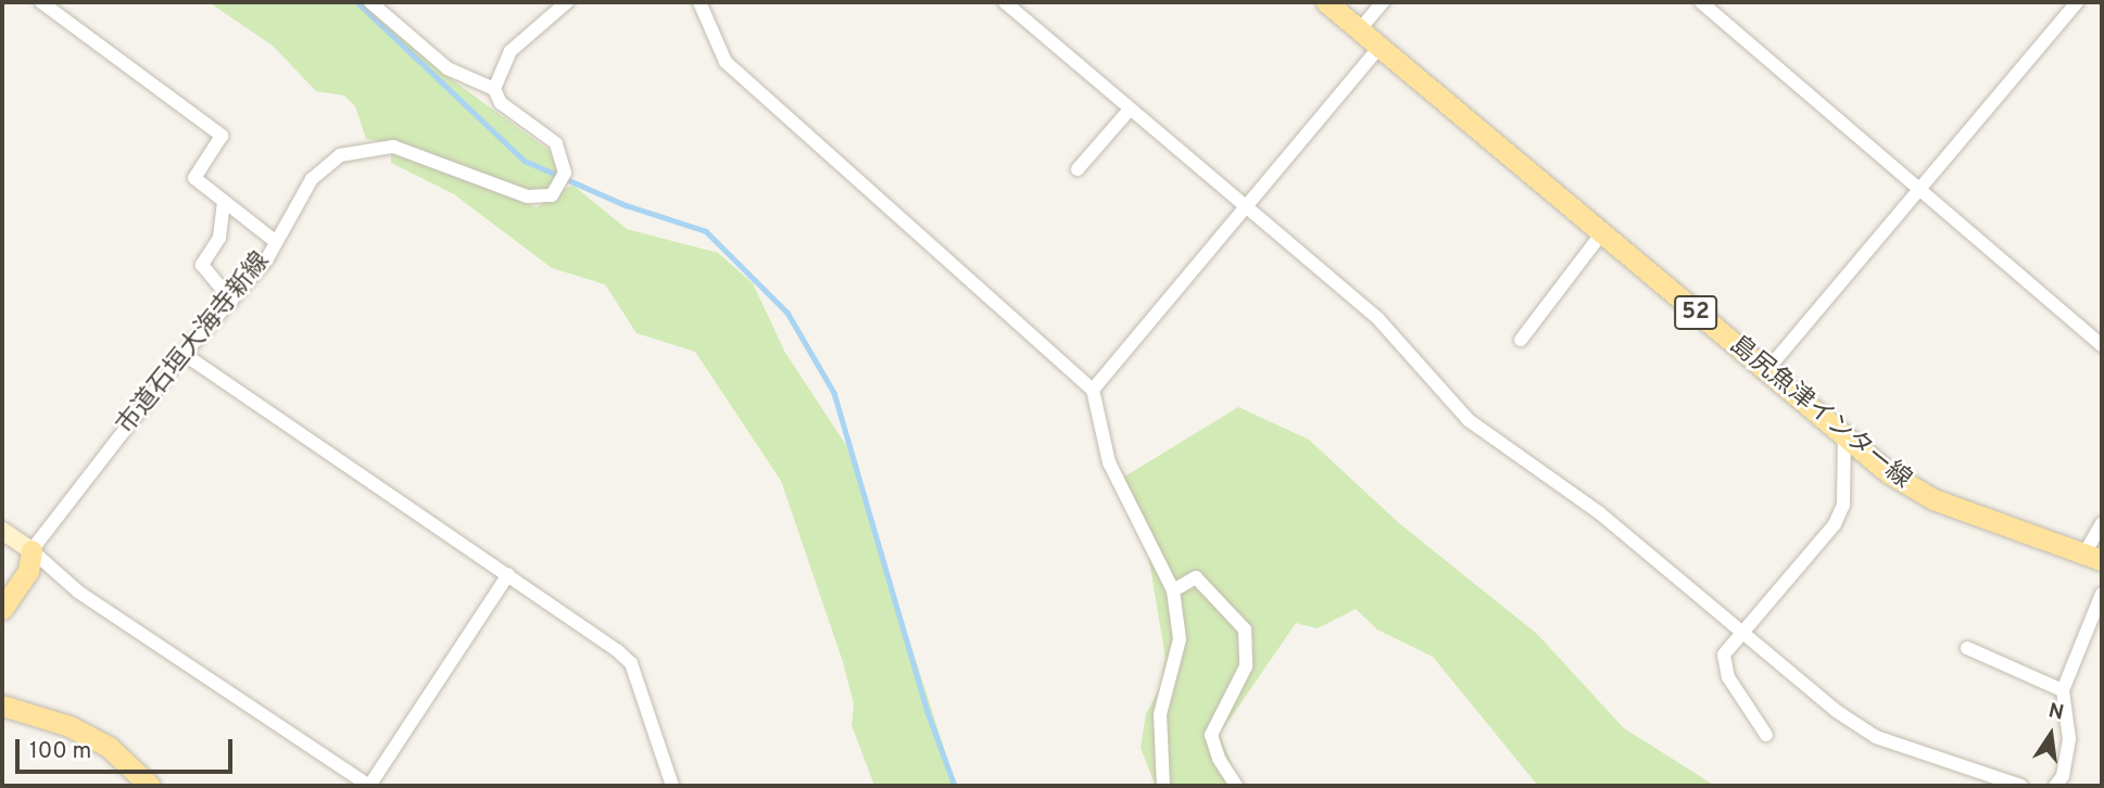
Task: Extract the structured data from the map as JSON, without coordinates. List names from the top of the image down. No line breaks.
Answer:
{"streets":{"main road":["52","島尻魚津インター線"],"street":["市道石垣大海寺新線"]},"scale_bar":"100 m","north":"top"}
